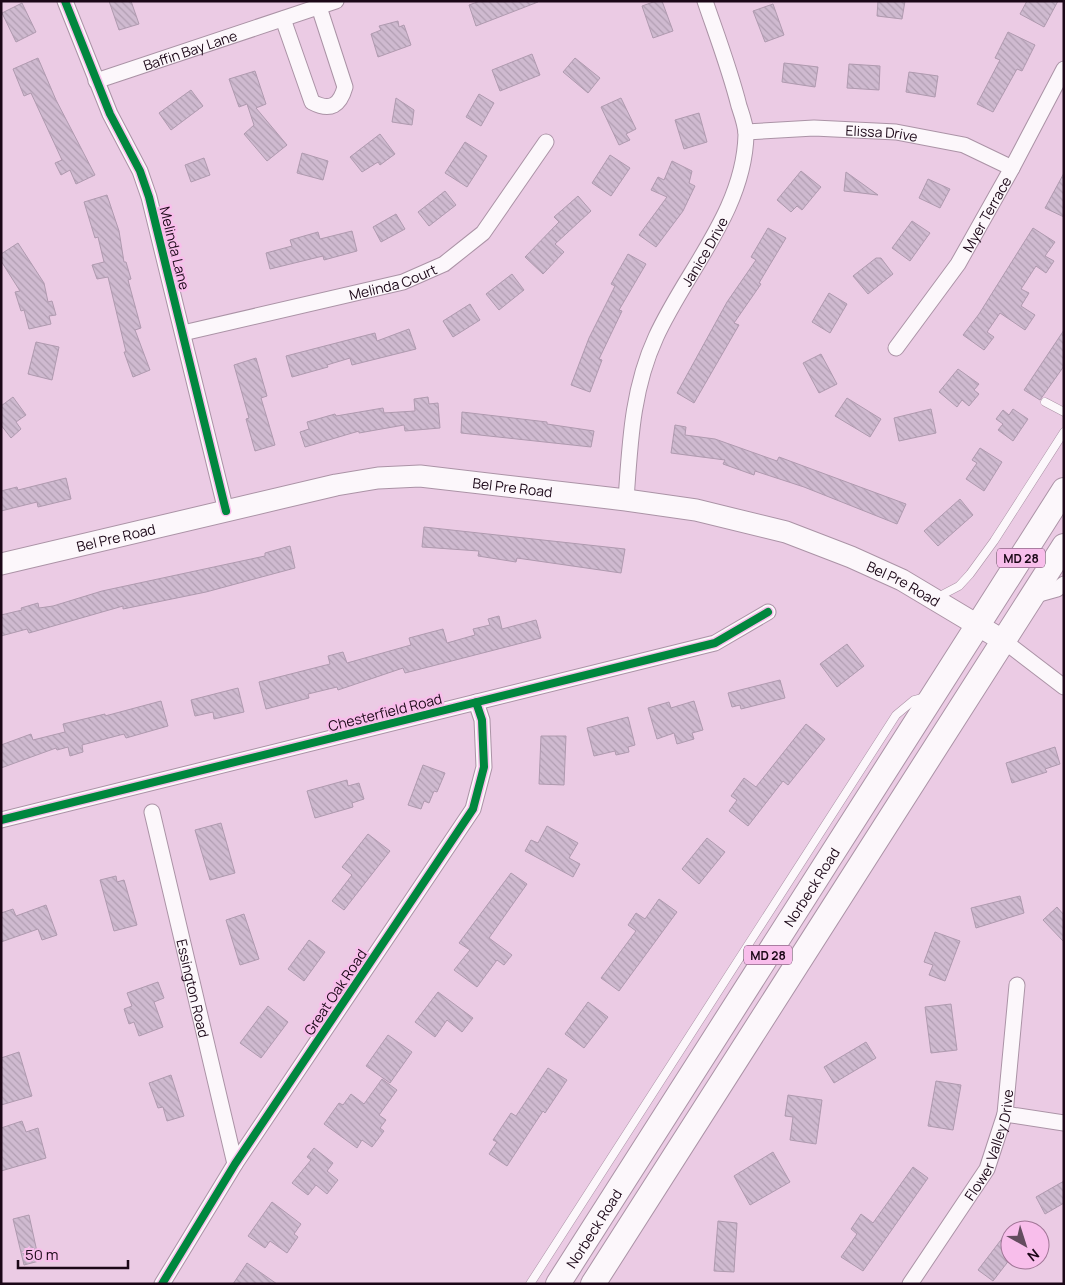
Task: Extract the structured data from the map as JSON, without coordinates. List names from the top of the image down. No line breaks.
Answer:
{"streets":{"main road":["Bel Pre Road","MD 28","Norbeck Road"],"street":["Baffin Bay Lane","Elissa Drive","Myer Terrace","Melinda Lane","Janice Drive","Melinda Court","Chesterfield Road","Essington Road","Great Oak Road","Flower Valley Drive"]},"crossings":[["Baffin Bay Lane","Melinda Lane"],["Elissa Drive","Myer Terrace"],["Elissa Drive","Janice Drive"],["Melinda Lane","Melinda Court"],["Melinda Lane","Bel Pre Road"],["Janice Drive","Bel Pre Road"],["Bel Pre Road","MD 28"],["Bel Pre Road","Norbeck Road"],["Chesterfield Road","Great Oak Road"],["Essington Road","Great Oak Road"]],"scale_bar":"50 m","north":"bottom right"}
